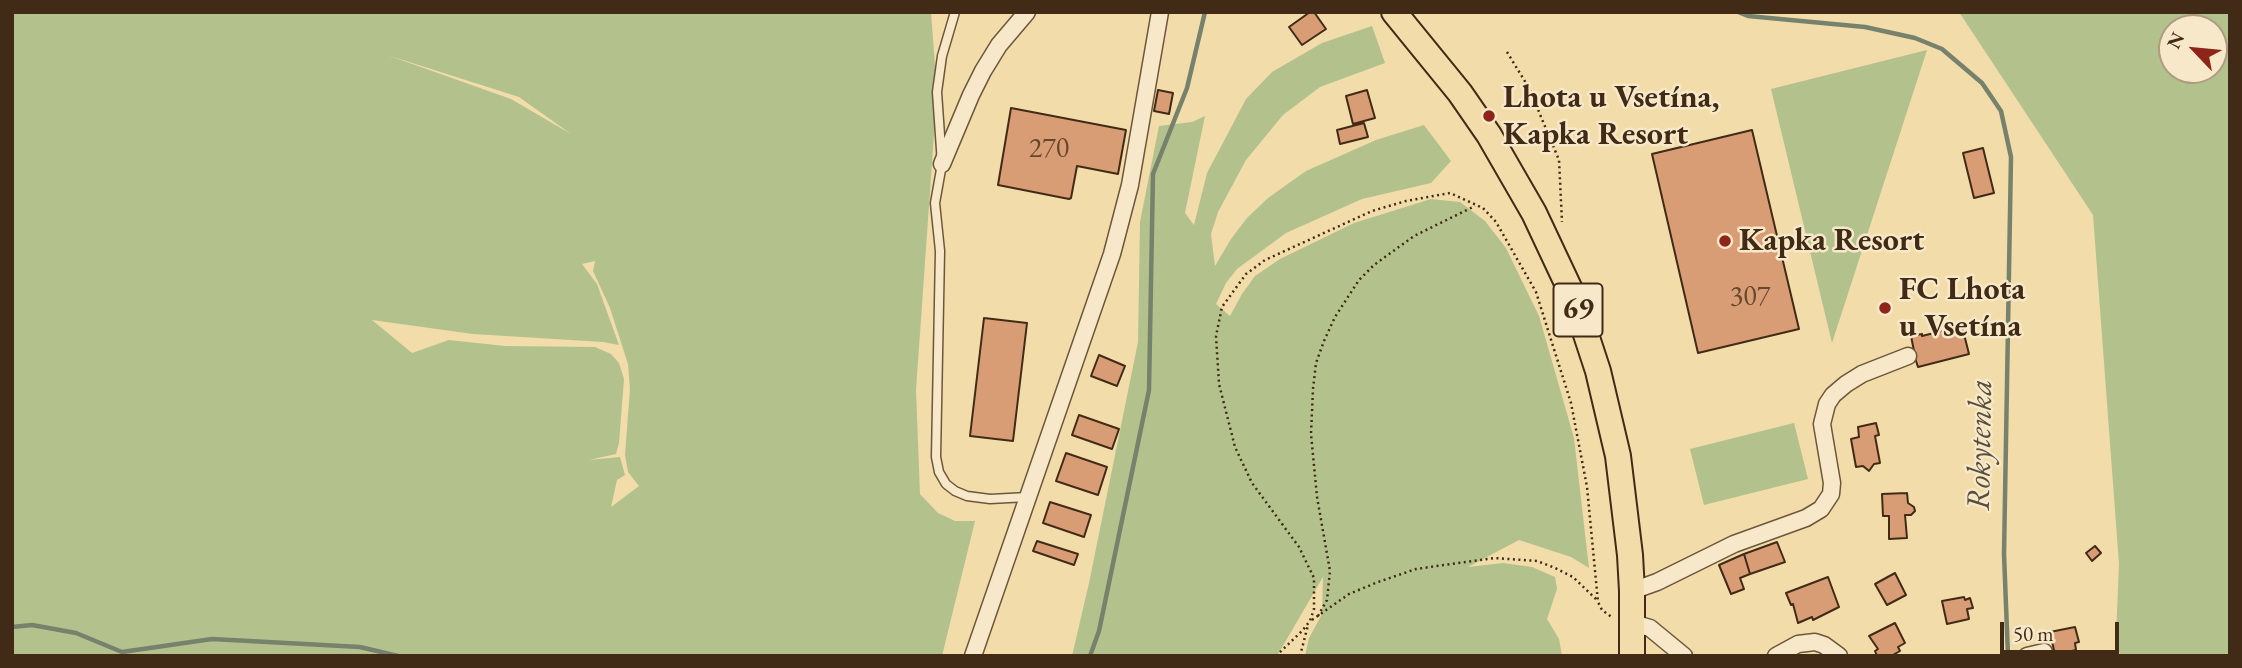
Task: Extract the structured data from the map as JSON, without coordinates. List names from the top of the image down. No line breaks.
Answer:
{"streets":{"main road":["69"]},"water":["Rokytenka"],"places":["Lhota u Vsetína, Kapka Resort","Kapka Resort","FC Lhota u Vsetína"],"house_numbers":["270","307"],"scale_bar":"50 m","north":"top left"}
